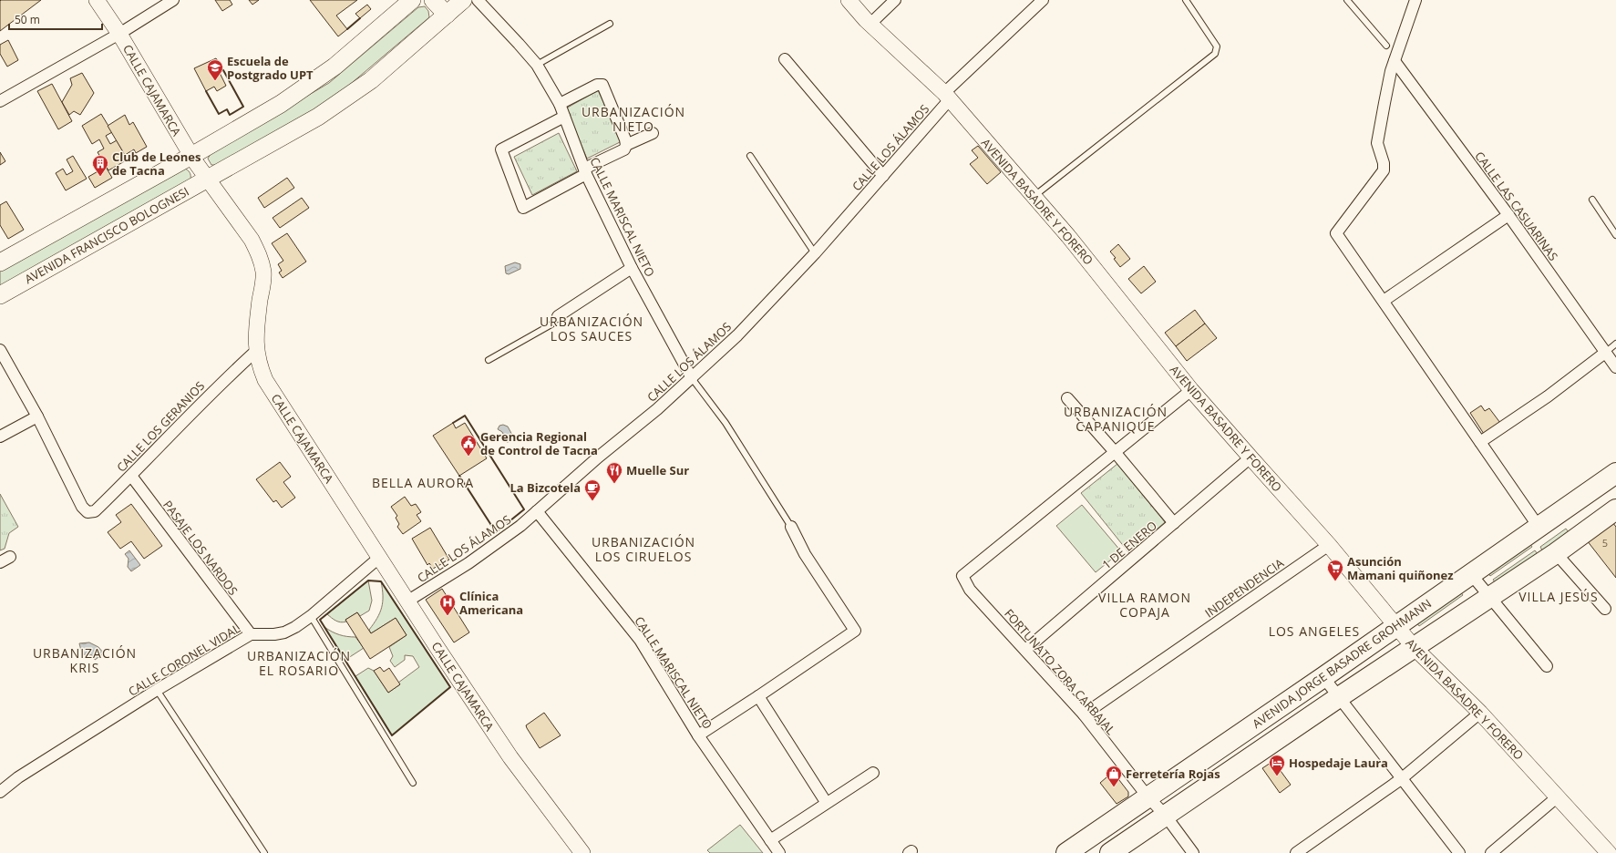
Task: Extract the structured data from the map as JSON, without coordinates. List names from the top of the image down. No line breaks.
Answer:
{"streets":{"highway":["AVENIDA JORGE BASADRE GROHMANN"],"main road":["AVENIDA FRANCISCO BOLOGNESI"],"street":["CALLE CAJAMARCA","CALLE LOS ÁLAMOS","AVENIDA BASADRE Y FORERO","CALLE LAS CASUARINAS","CALLE MARISCAL NIETO","CALLE LOS GERANIOS","1 DE ENERO","PASAJE LOS NARDOS","INDEPENDENCIA","CALLE CORONEL VIDAL","FORTUNATO ZORA CARBAJAL"]},"crossings":[["CALLE CAJAMARCA","CALLE LOS ÁLAMOS"],["CALLE CAJAMARCA","AVENIDA FRANCISCO BOLOGNESI"],["CALLE CAJAMARCA","CALLE LOS GERANIOS"],["CALLE CAJAMARCA","CALLE CORONEL VIDAL"],["CALLE LOS ÁLAMOS","AVENIDA BASADRE Y FORERO"],["CALLE LOS ÁLAMOS","CALLE MARISCAL NIETO"],["AVENIDA BASADRE Y FORERO","1 DE ENERO"],["AVENIDA BASADRE Y FORERO","INDEPENDENCIA"],["AVENIDA BASADRE Y FORERO","AVENIDA JORGE BASADRE GROHMANN"],["CALLE LOS GERANIOS","PASAJE LOS NARDOS"],["1 DE ENERO","FORTUNATO ZORA CARBAJAL"],["PASAJE LOS NARDOS","CALLE CORONEL VIDAL"],["INDEPENDENCIA","FORTUNATO ZORA CARBAJAL"],["AVENIDA JORGE BASADRE GROHMANN","FORTUNATO ZORA CARBAJAL"]],"districts":["URBANIZACIÓN NIETO","URBANIZACIÓN LOS SAUCES","URBANIZACIÓN CAPANIQUE","BELLA AURORA","URBANIZACIÓN LOS CIRUELOS","VILLA JESÚS","VILLA RAMON COPAJA","LOS ANGELES","URBANIZACIÓN KRIS","URBANIZACIÓN EL ROSARIO"],"places":{"school or university":["Escuela de Postgrado UPT"],"building":["Club de Leones de Tacna"],"public building":["Gerencia Regional de Control de Tacna"],"restaurant":["Muelle Sur"],"cafe":["La Bizcotela"],"supermarket":["Asunción Mamani quiñonez"],"hospital":["Clínica Americana"],"hotel":["Hospedaje Laura"],"shop":["Ferretería Rojas"]},"house_numbers":["5"],"scale_bar":"50 m"}
